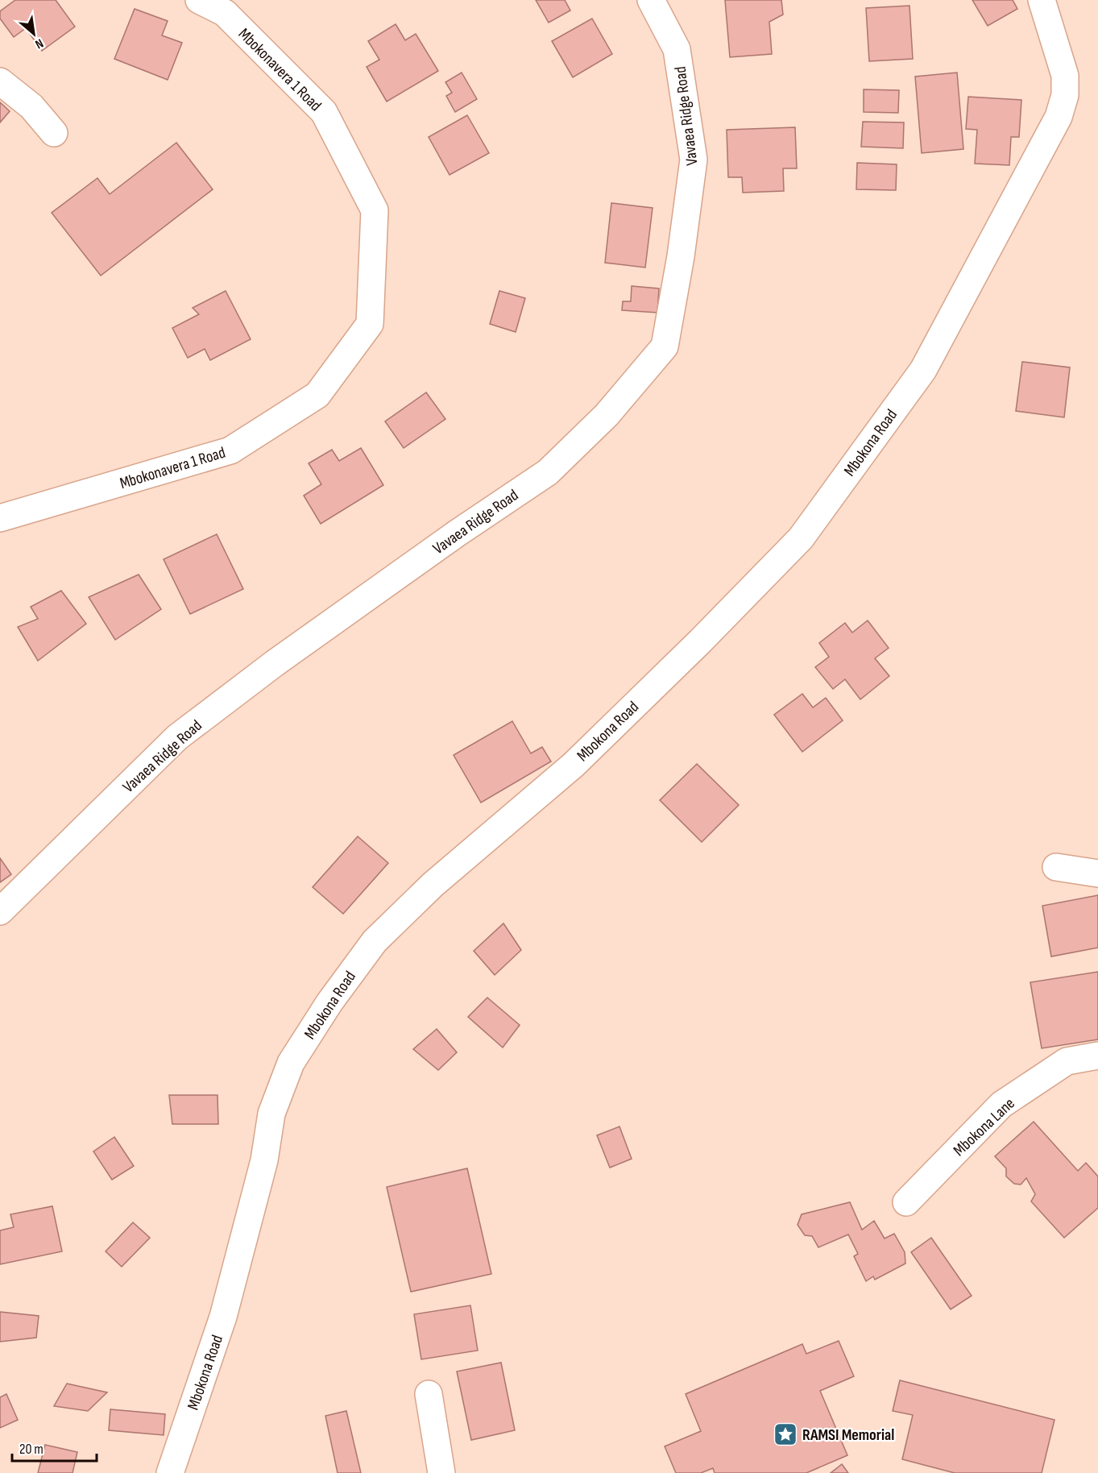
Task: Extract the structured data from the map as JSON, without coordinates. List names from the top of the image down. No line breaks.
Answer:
{"streets":{"street":["Mbokonavera 1 Road","Vavaea Ridge Road","Mbokona Road","Mbokona Lane"]},"places":{"place":["RAMSI Memorial"]},"scale_bar":"20 m","north":"bottom right"}
